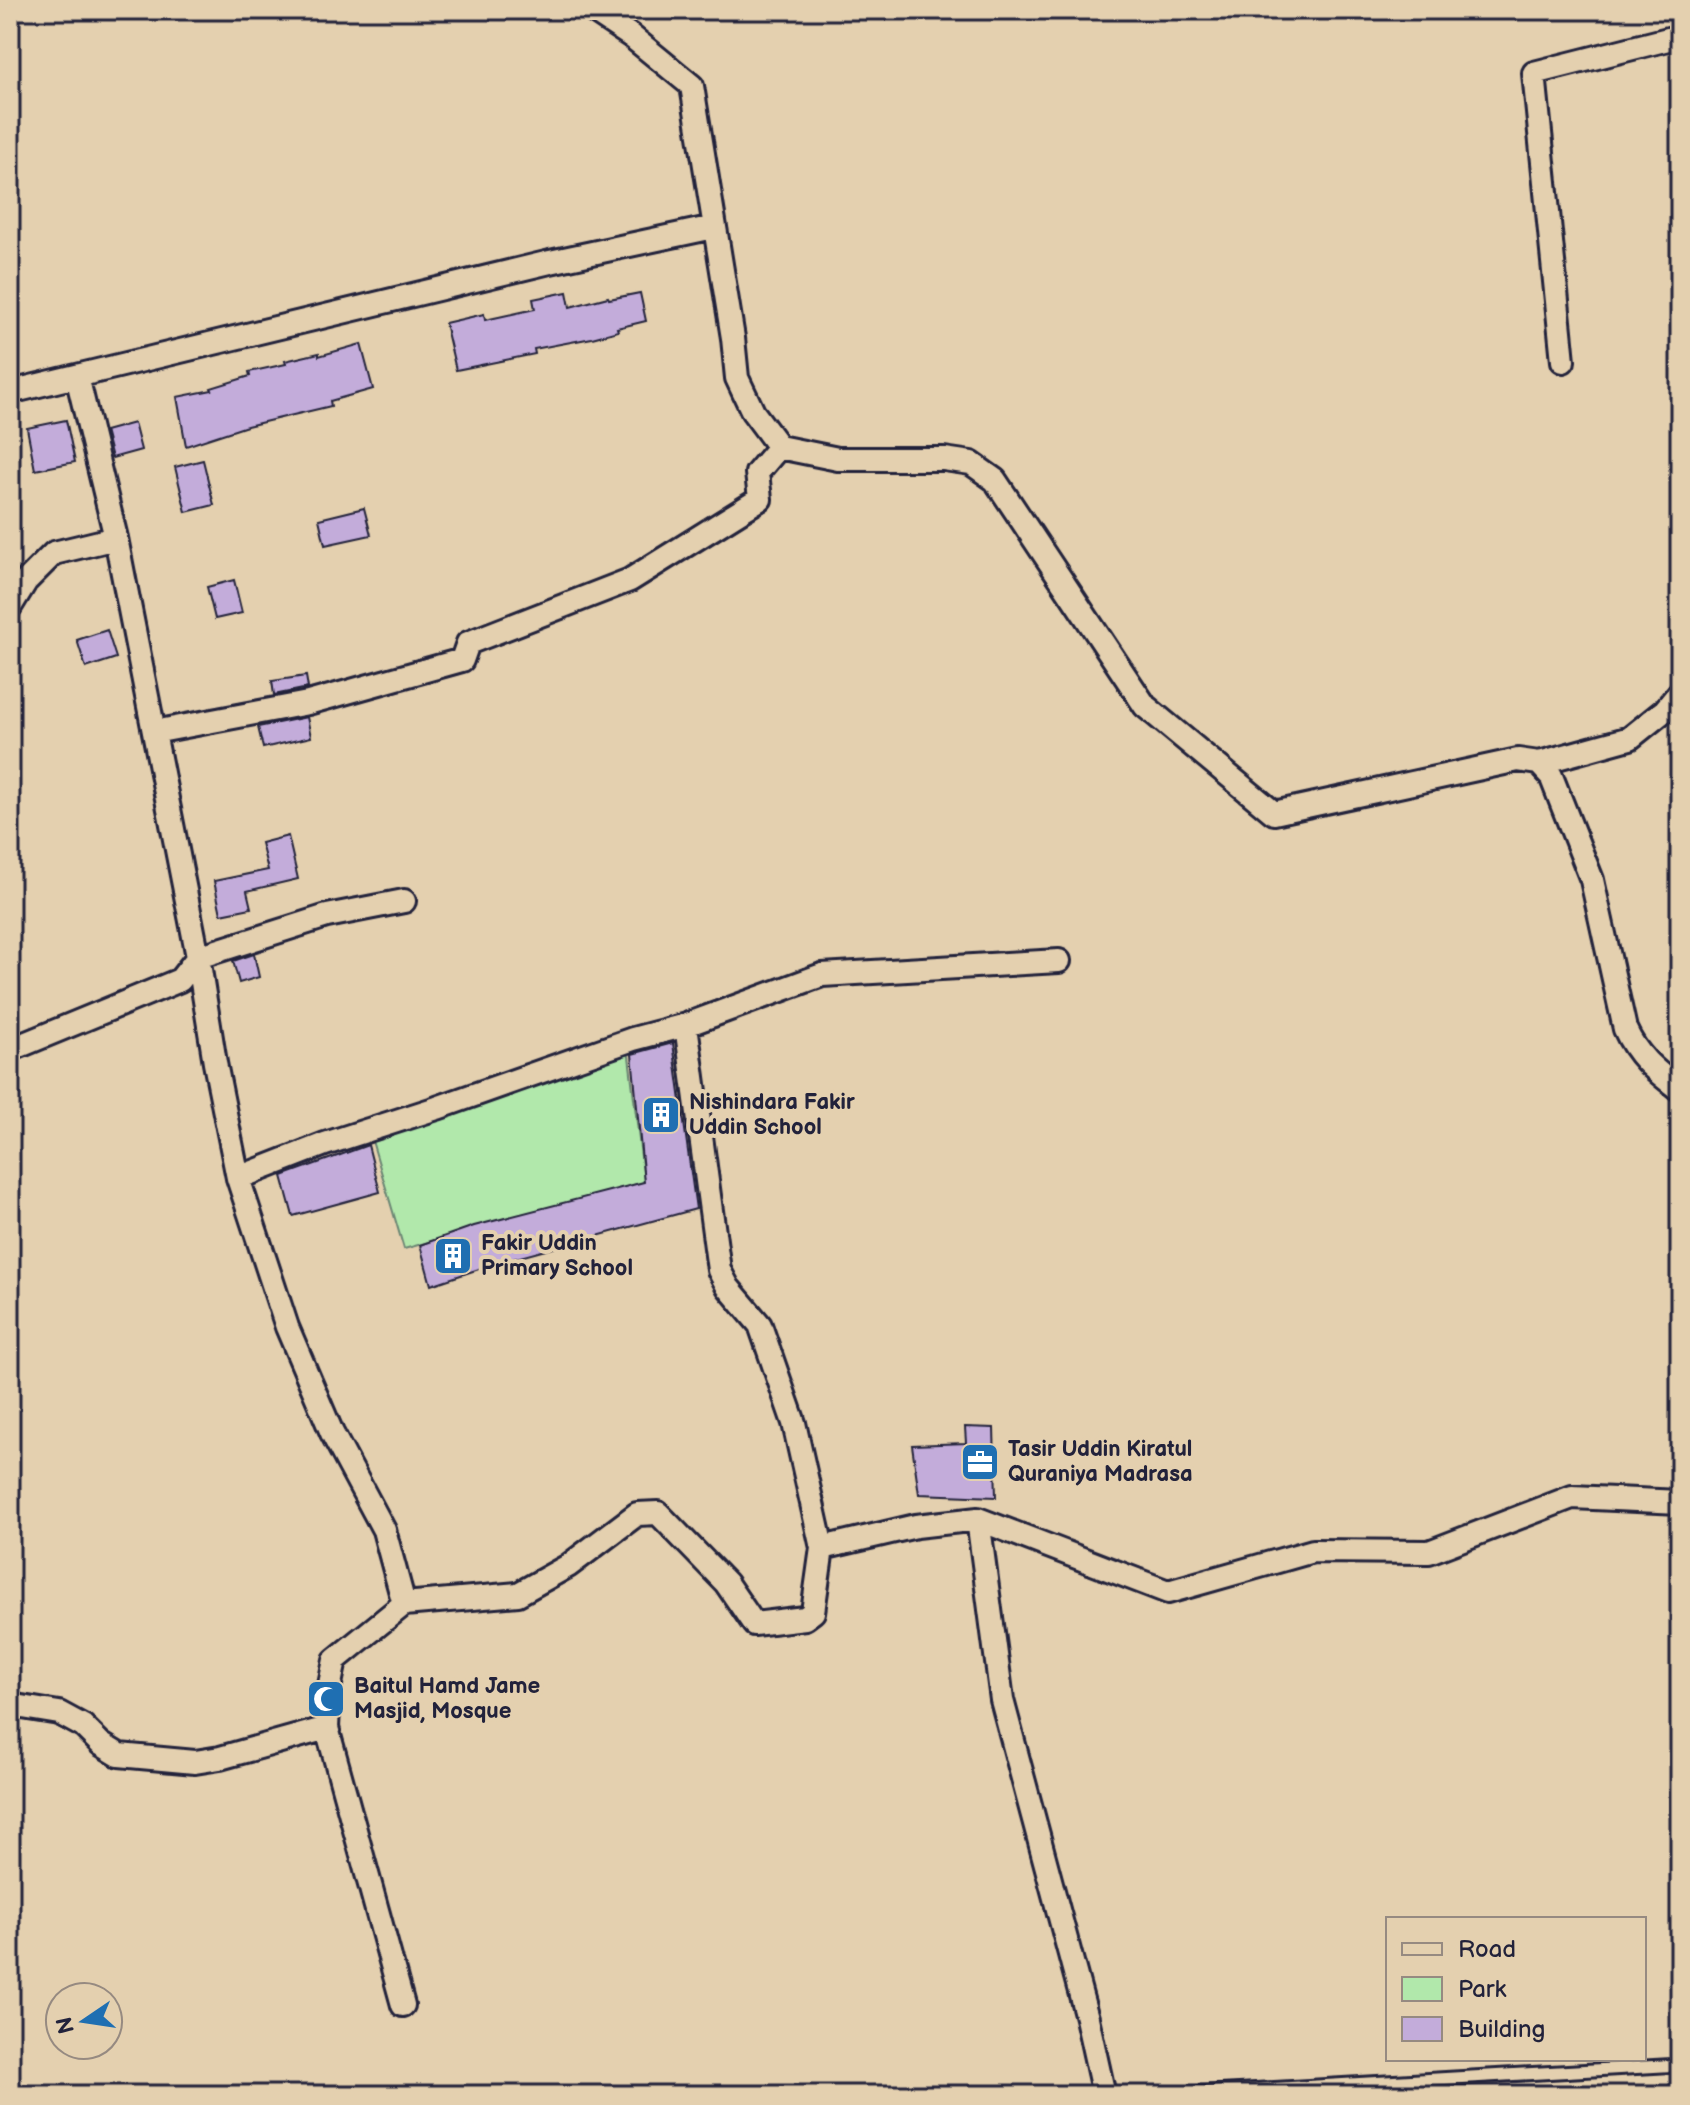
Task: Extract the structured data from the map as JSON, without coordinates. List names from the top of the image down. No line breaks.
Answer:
{"places":{"building":["Nishindara Fakir Uddin School","Fakir Uddin Primary School"],"office":["Tasir Uddin Kiratul Quraniya Madrasa"],"mosque":["Baitul Hamd Jame Masjid, Mosque"]},"legend":["Road","Park","Building"],"north":"left"}
